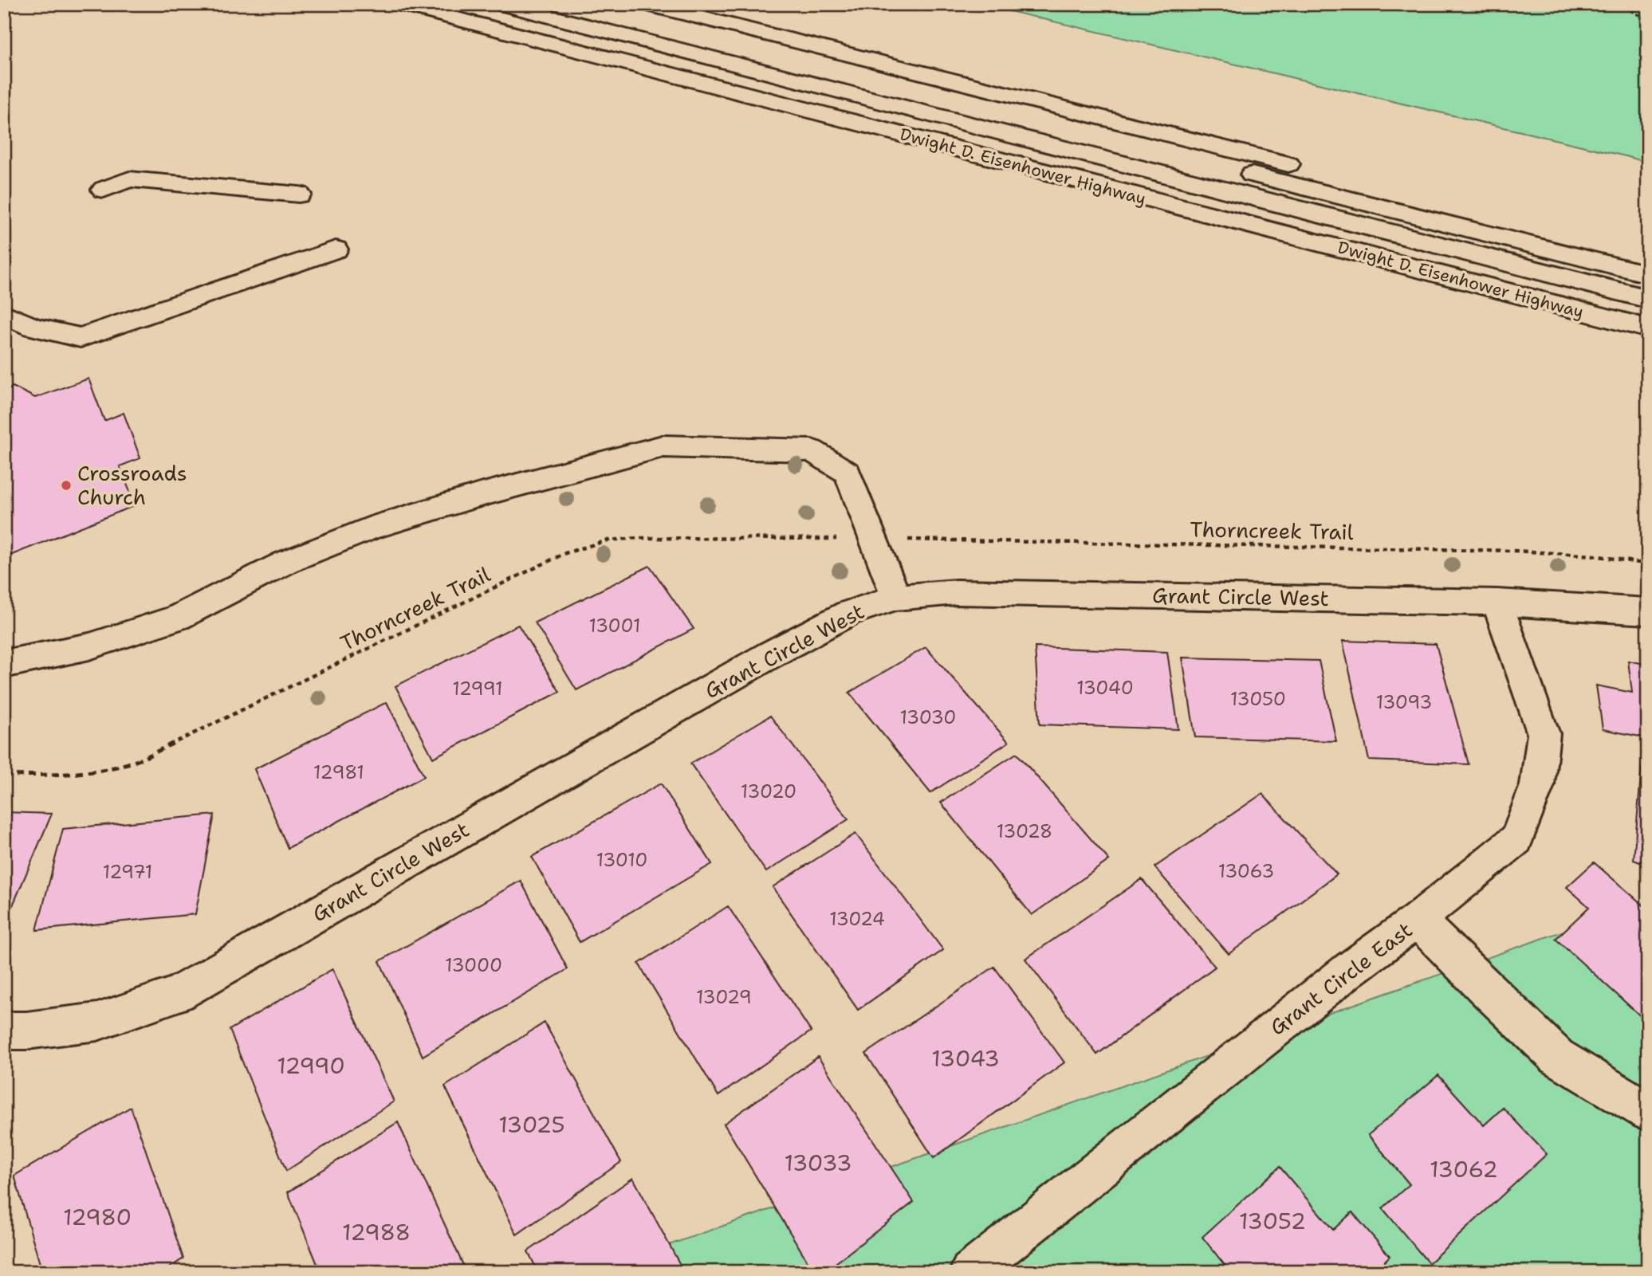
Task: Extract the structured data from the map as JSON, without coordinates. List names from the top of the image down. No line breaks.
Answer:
{"streets":{"main road":["Dwight D. Eisenhower Highway","Grant Circle West","Grant Circle East"],"path":["Thorncreek Trail"]},"crossings":[["Grant Circle West","Grant Circle East"]],"places":["Crossroads Church"],"house_numbers":["13001","13040","12991","13050","13093","13030","12981","13020","13028","13010","13063","12971","13024","13000","13029","13043","12990","13025","13033","13062","12980","13052","12988"]}
